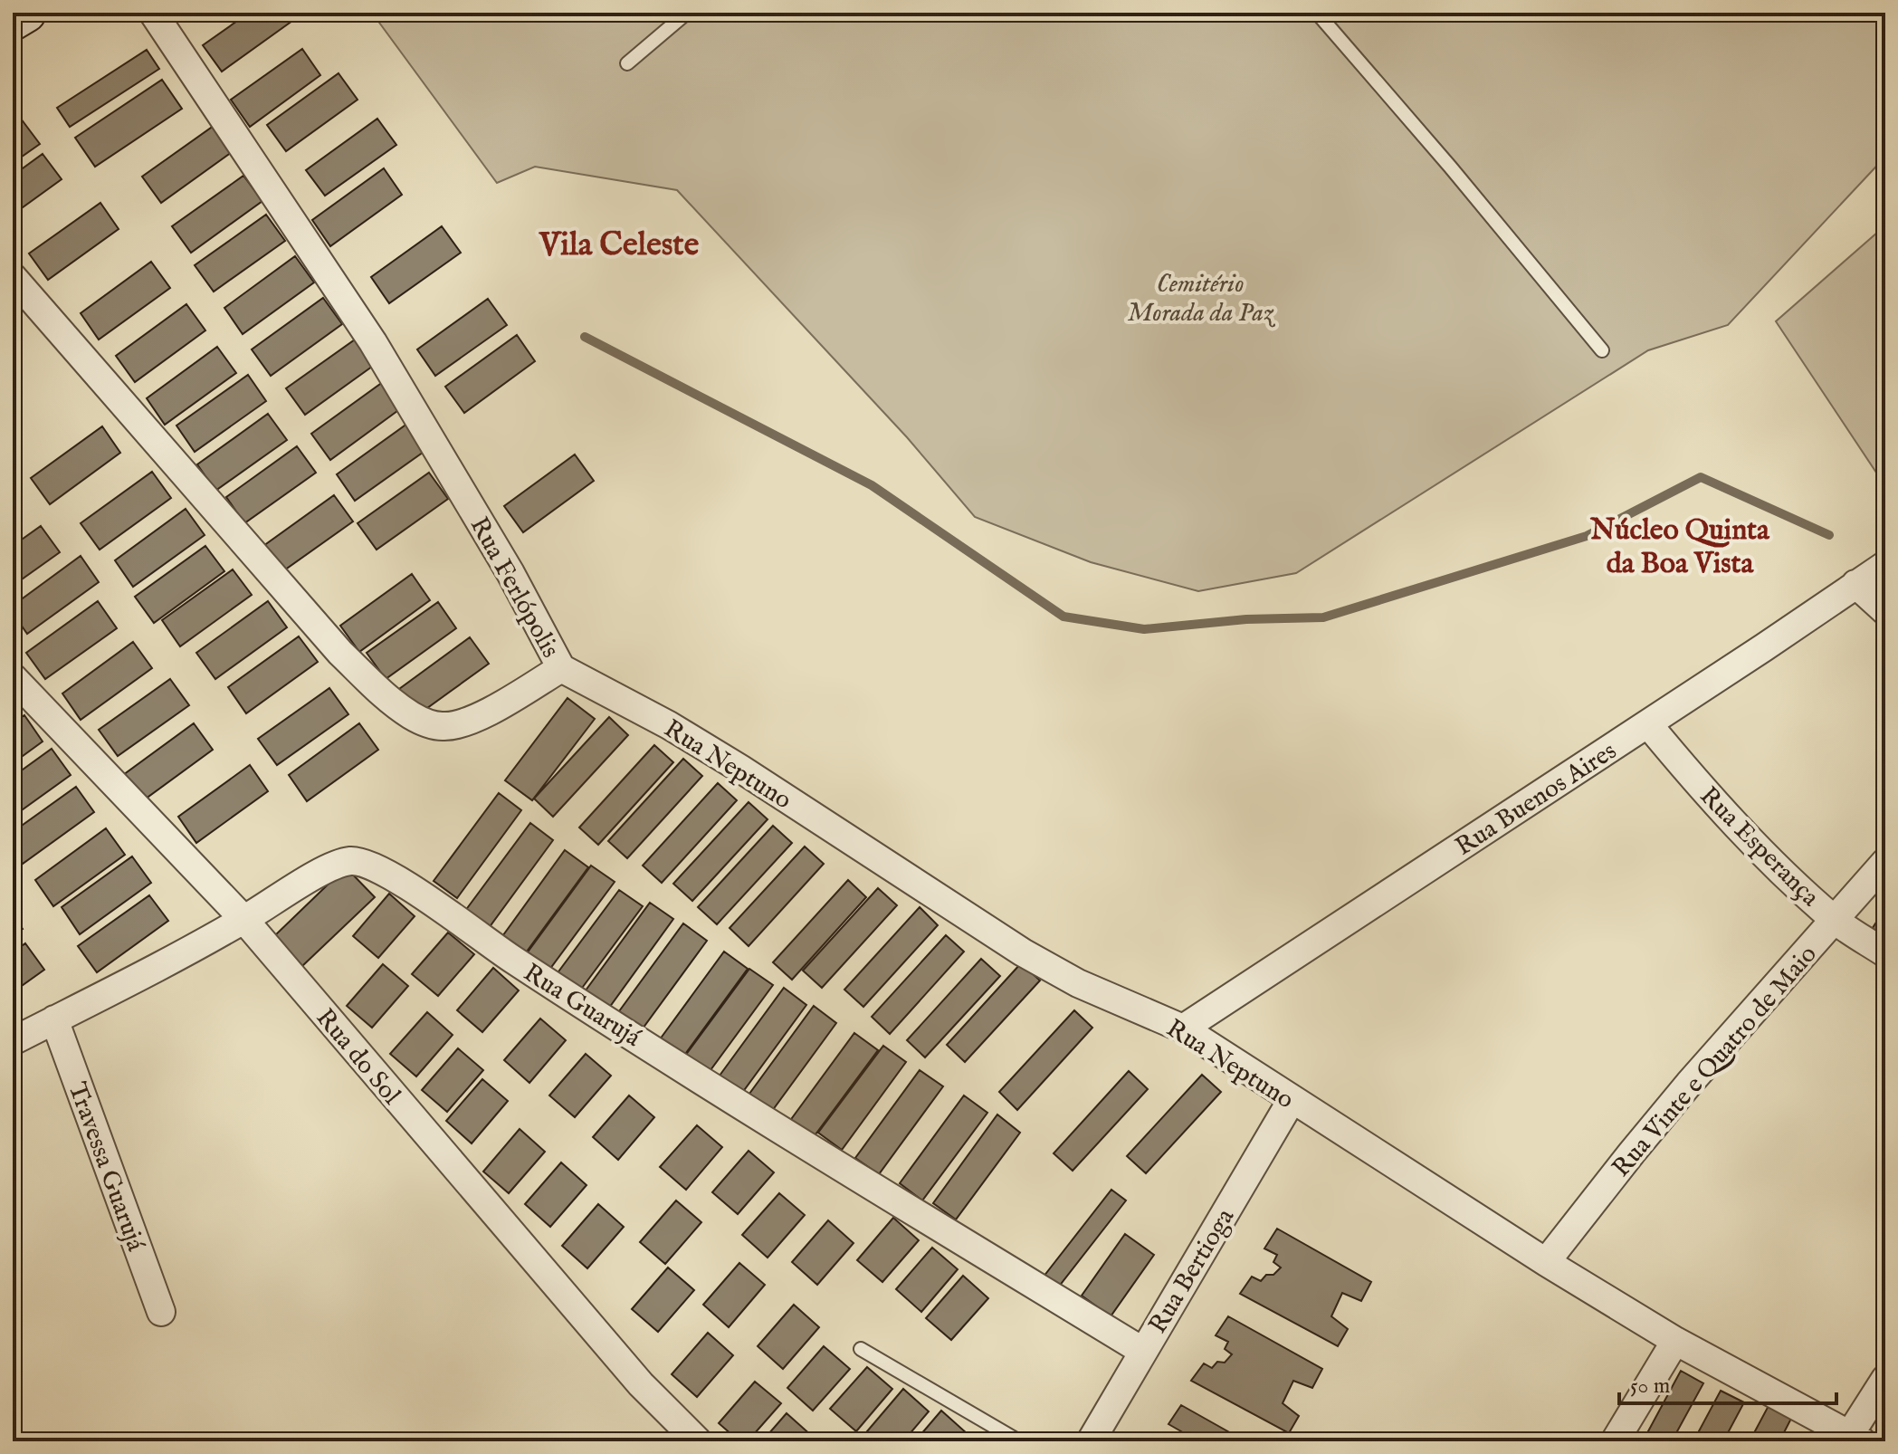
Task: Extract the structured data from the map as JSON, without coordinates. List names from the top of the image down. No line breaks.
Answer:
{"streets":{"street":["Rua Ferlópolis","Rua Neptuno","Rua Buenos Aires","Rua Esperança","Rua Guarujá","Rua do Sol","Rua Vinte e Quatro de Maio","Travessa Guarujá","Rua Bertioga"]},"crossings":[["Rua Ferlópolis","Rua Neptuno"],["Rua Neptuno","Rua Buenos Aires"],["Rua Neptuno","Rua Vinte e Quatro de Maio"],["Rua Neptuno","Rua Bertioga"],["Rua Buenos Aires","Rua Esperança"],["Rua Esperança","Rua Vinte e Quatro de Maio"],["Rua Guarujá","Rua do Sol"],["Rua Guarujá","Travessa Guarujá"],["Rua Guarujá","Rua Bertioga"]],"districts":["Vila Celeste","Núcleo Quinta da Boa Vista"],"parks":["Cemitério Morada da Paz"],"scale_bar":"50 m"}
